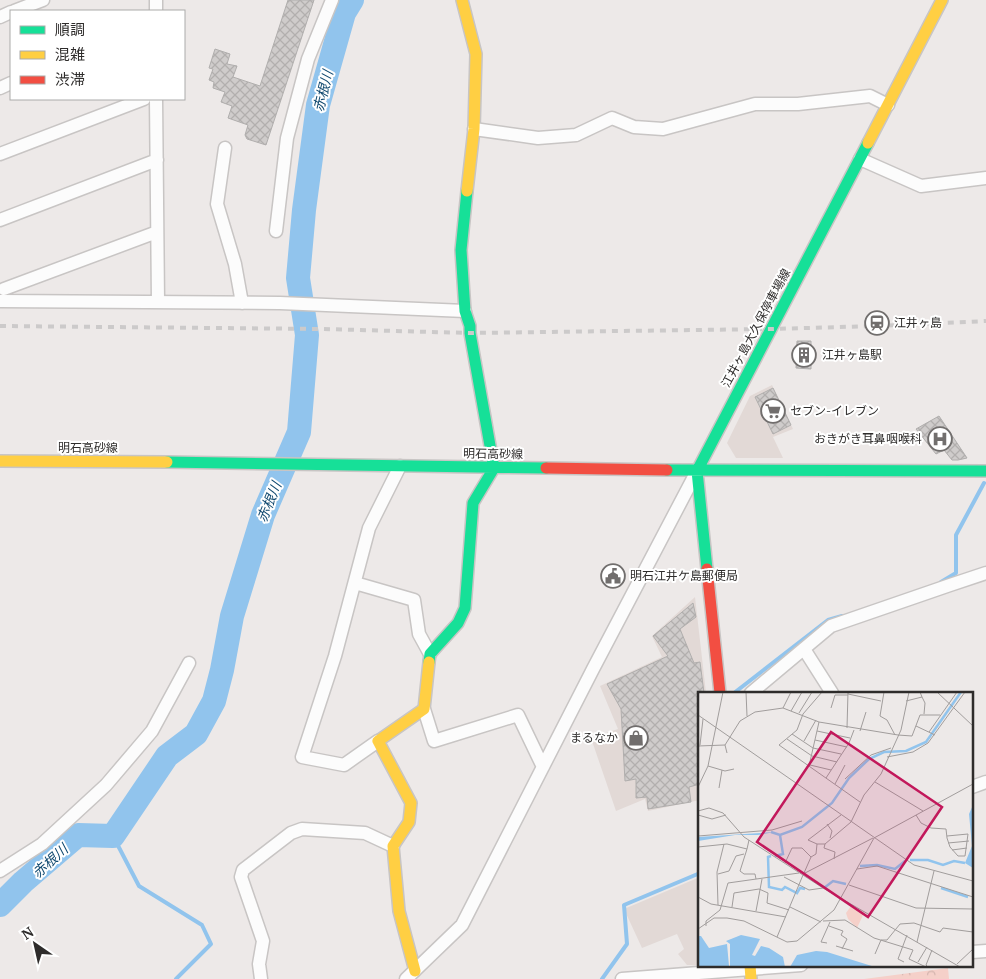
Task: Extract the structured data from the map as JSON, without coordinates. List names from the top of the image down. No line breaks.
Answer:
{"streets":{"main road":["江井ヶ島大久保停車場線","明石高砂線"]},"crossings":[["江井ヶ島大久保停車場線","明石高砂線"]],"water":["赤根川"],"places":{"station":["江井ヶ島"],"building":["江井ヶ島駅"],"supermarket":["セブン-イレブン"],"hospital":["おきがき耳鼻咽喉科"],"public building":["明石江井ケ島郵便局"],"shop":["まるなか"]},"legend":["順調","混雑","渋滞"],"north":"top left"}
